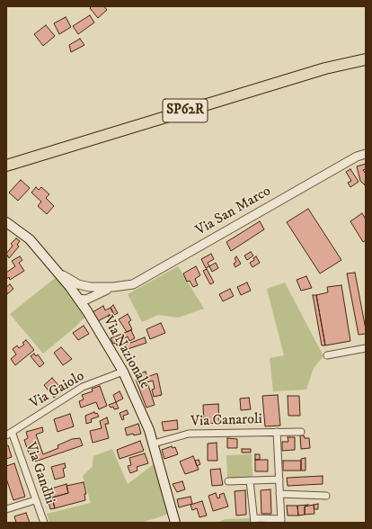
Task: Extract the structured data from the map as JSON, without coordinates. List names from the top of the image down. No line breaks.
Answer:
{"streets":{"highway":["SP62R"],"main road":["Via Nazionale"],"street":["Via San Marco","Via Gaiolo","Via Canaroli","Via Gandhi"]},"crossings":[["Via San Marco","Via Nazionale"],["Via Nazionale","Via Gaiolo"],["Via Nazionale","Via Canaroli"],["Via Gaiolo","Via Gandhi"]]}
